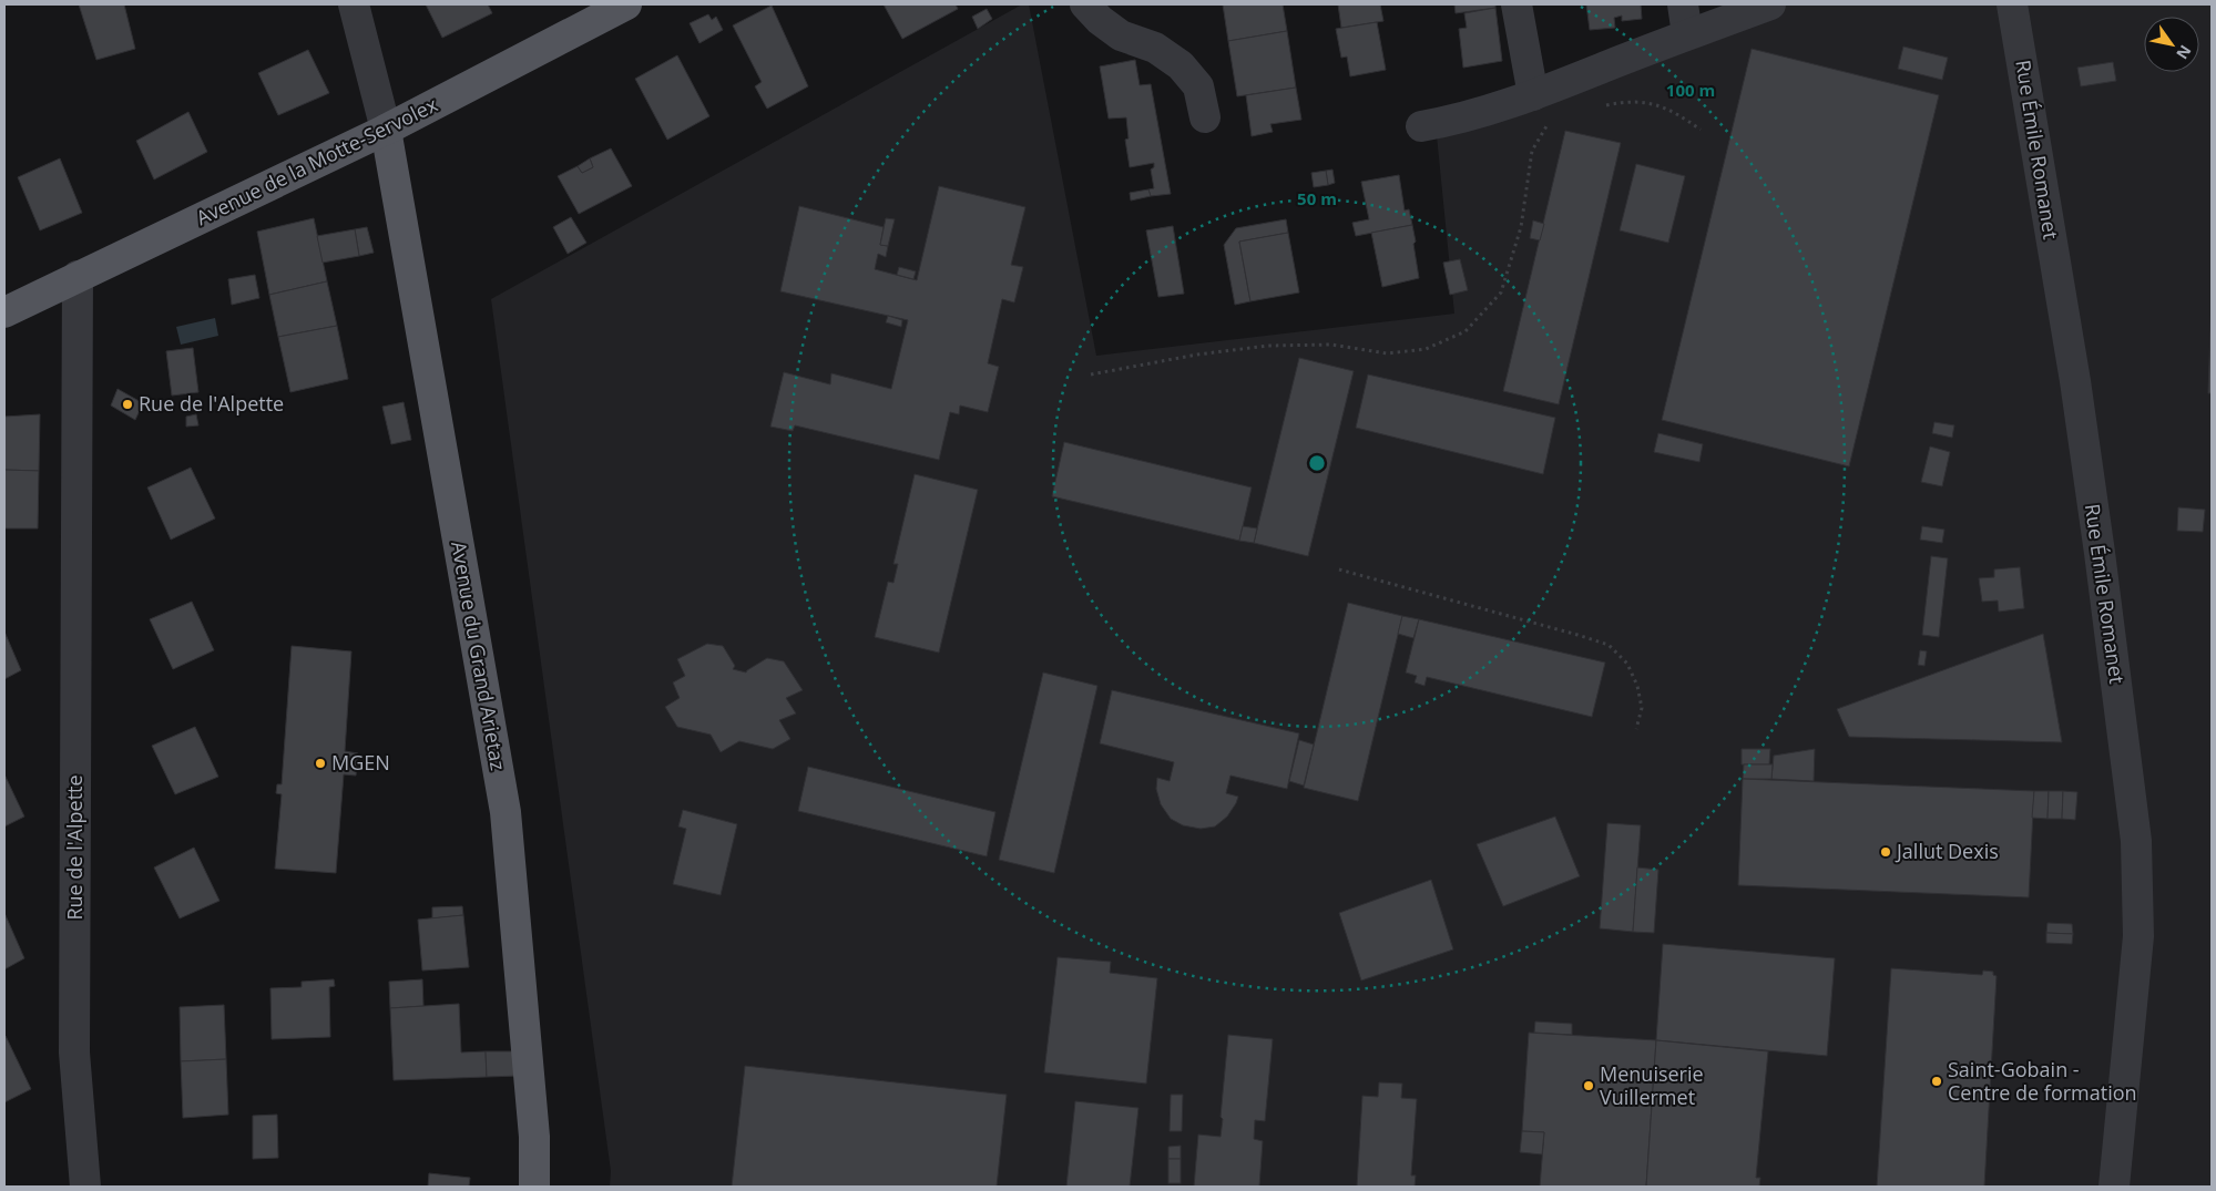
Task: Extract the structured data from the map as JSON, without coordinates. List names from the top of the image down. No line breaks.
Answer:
{"streets":{"main road":["Avenue de la Motte-Servolex","Avenue du Grand Arietaz"],"street":["Rue Émile Romanet","Rue de l'Alpette"]},"crossings":[["Avenue de la Motte-Servolex","Avenue du Grand Arietaz"],["Avenue de la Motte-Servolex","Rue de l'Alpette"]],"places":["Rue de l'Alpette","MGEN","Jallut Dexis","Saint-Gobain - Centre de formation","Menuiserie Vuillermet"],"north":"bottom right","rings":["100 m","50 m"]}
